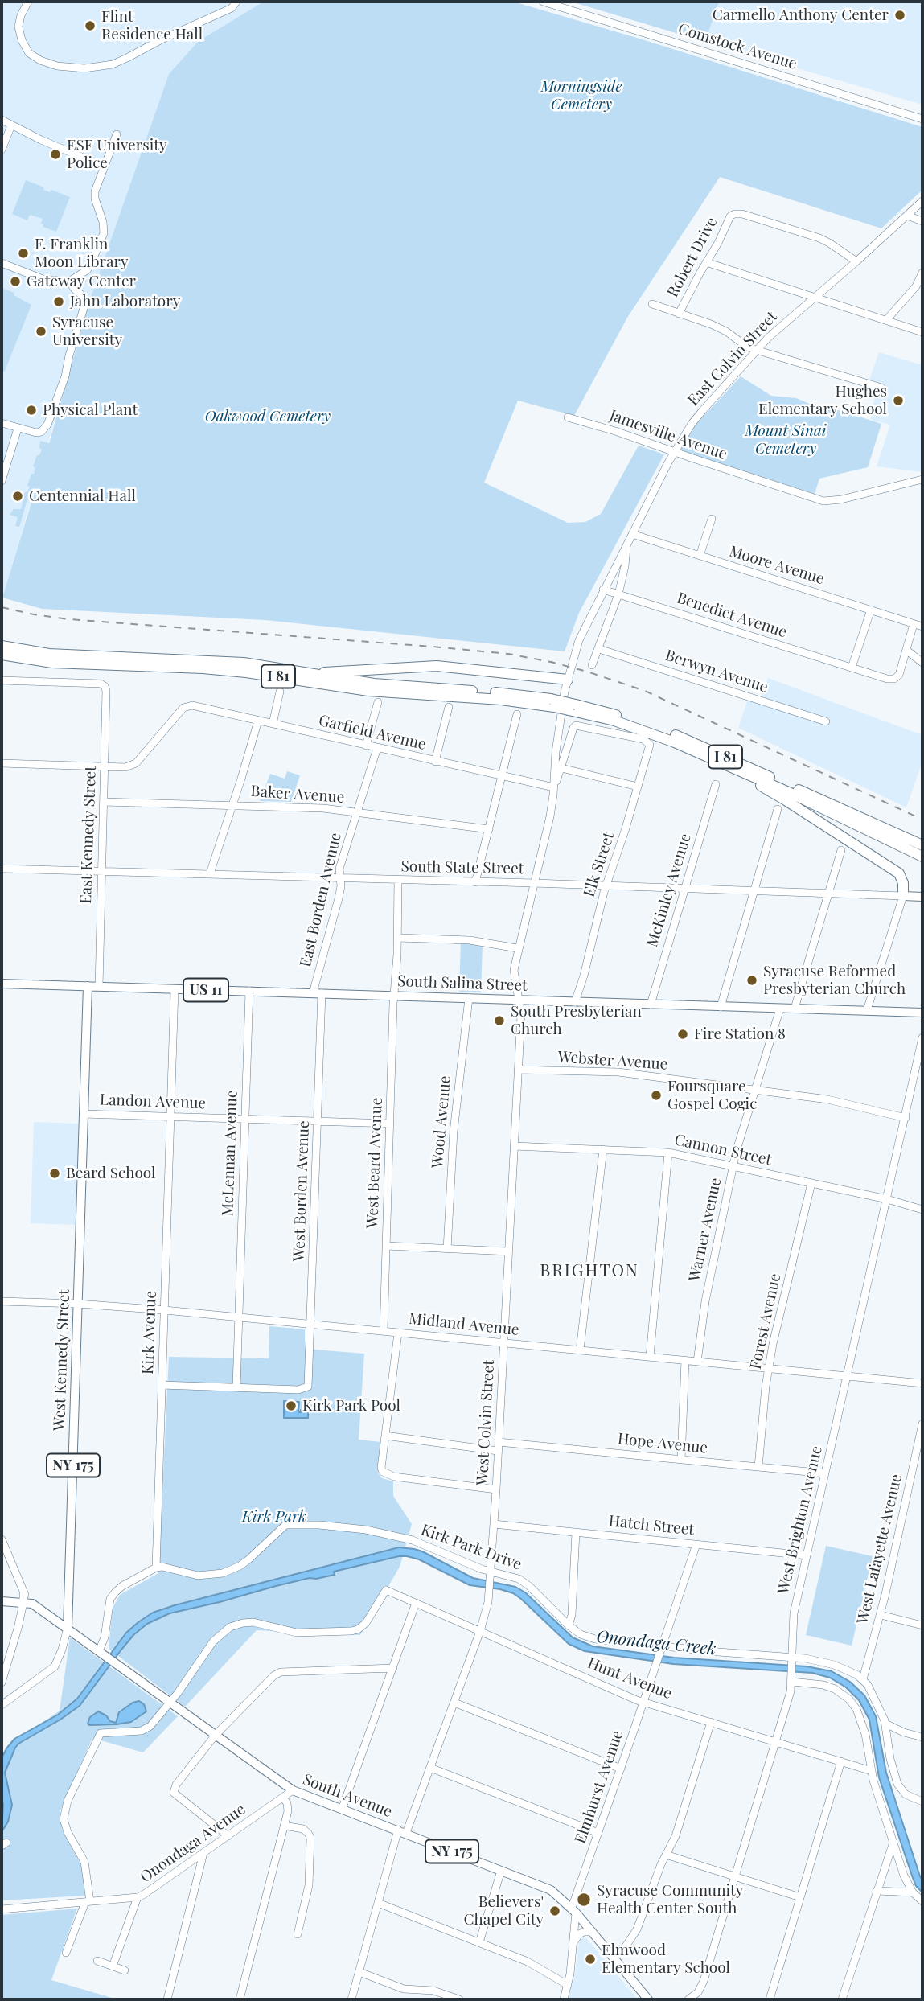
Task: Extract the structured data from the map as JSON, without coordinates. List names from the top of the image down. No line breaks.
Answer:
{"streets":{"highway":["I 81"],"main road":["South State Street","South Salina Street","US 11","West Kennedy Street","NY 175","South Avenue"],"street":["Comstock Avenue","Robert Drive","East Colvin Street","Jamesville Avenue","Moore Avenue","Benedict Avenue","Berwyn Avenue","Garfield Avenue","Baker Avenue","East Kennedy Street","Elk Street","McKinley Avenue","East Borden Avenue","Webster Avenue","Landon Avenue","Wood Avenue","Cannon Street","McLennan Avenue","West Beard Avenue","West Borden Avenue","Warner Avenue","Forest Avenue","Midland Avenue","Kirk Avenue","West Colvin Street","Hope Avenue","West Brighton Avenue","Hatch Street","Kirk Park Drive","West Lafayette Avenue","Hunt Avenue","Elmhurst Avenue","Onondaga Avenue"]},"crossings":[["Robert Drive","East Colvin Street"],["East Colvin Street","Jamesville Avenue"],["East Colvin Street","Moore Avenue"],["East Colvin Street","Benedict Avenue"],["East Colvin Street","Berwyn Avenue"],["East Colvin Street","Garfield Avenue"],["East Colvin Street","Elk Street"],["East Colvin Street","South State Street"],["East Colvin Street","South Salina Street"],["East Colvin Street","West Colvin Street"],["Garfield Avenue","East Kennedy Street"],["Garfield Avenue","East Borden Avenue"],["Baker Avenue","East Kennedy Street"],["Baker Avenue","East Borden Avenue"],["East Kennedy Street","South State Street"],["East Kennedy Street","South Salina Street"],["Elk Street","South State Street"],["Elk Street","South Salina Street"],["South State Street","McKinley Avenue"],["South State Street","East Borden Avenue"],["South State Street","West Beard Avenue"],["McKinley Avenue","South Salina Street"],["East Borden Avenue","South Salina Street"],["East Borden Avenue","West Borden Avenue"],["South Salina Street","Wood Avenue"],["South Salina Street","McLennan Avenue"],["South Salina Street","West Beard Avenue"],["South Salina Street","West Borden Avenue"],["South Salina Street","Warner Avenue"],["South Salina Street","Kirk Avenue"],["South Salina Street","West Kennedy Street"],["South Salina Street","West Colvin Street"],["Webster Avenue","Warner Avenue"],["Webster Avenue","West Colvin Street"],["Webster Avenue","West Brighton Avenue"],["Landon Avenue","McLennan Avenue"],["Landon Avenue","West Beard Avenue"],["Landon Avenue","West Borden Avenue"],["Landon Avenue","Kirk Avenue"],["Landon Avenue","West Kennedy Street"],["Cannon Street","Warner Avenue"],["Cannon Street","Forest Avenue"],["Cannon Street","West Colvin Street"],["Cannon Street","West Brighton Avenue"],["McLennan Avenue","West Borden Avenue"],["McLennan Avenue","Midland Avenue"],["West Beard Avenue","Midland Avenue"],["West Borden Avenue","Midland Avenue"],["Warner Avenue","Midland Avenue"],["Forest Avenue","Midland Avenue"],["Forest Avenue","Hope Avenue"],["Midland Avenue","Kirk Avenue"],["Midland Avenue","West Kennedy Street"],["Midland Avenue","West Colvin Street"],["Midland Avenue","West Brighton Avenue"],["West Kennedy Street","South Avenue"],["West Colvin Street","Hope Avenue"],["West Colvin Street","Hatch Street"],["West Colvin Street","Kirk Park Drive"],["West Colvin Street","Hunt Avenue"],["West Colvin Street","South Avenue"],["Hope Avenue","West Brighton Avenue"],["West Brighton Avenue","Hatch Street"],["West Brighton Avenue","Kirk Park Drive"],["West Brighton Avenue","Hunt Avenue"],["Kirk Park Drive","West Lafayette Avenue"],["Kirk Park Drive","Elmhurst Avenue"],["Hunt Avenue","Elmhurst Avenue"],["Hunt Avenue","South Avenue"],["Elmhurst Avenue","South Avenue"],["South Avenue","Onondaga Avenue"]],"districts":["BRIGHTON"],"water":["Onondaga Creek"],"parks":["Morningside Cemetery","Oakwood Cemetery","Mount Sinai Cemetery","Kirk Park"],"places":["Carmello Anthony Center","Flint Residence Hall","ESF University Police","F. Franklin Moon Library","Gateway Center","Jahn Laboratory","Syracuse University","Hughes Elementary School","Physical Plant","Centennial Hall","Syracuse Reformed Presbyterian Church","South Presbyterian Church","Fire Station 8","Foursquare Gospel Cogic","Beard School","Kirk Park Pool","Syracuse Community Health Center South","Believers' Chapel City","Elmwood Elementary School"]}
